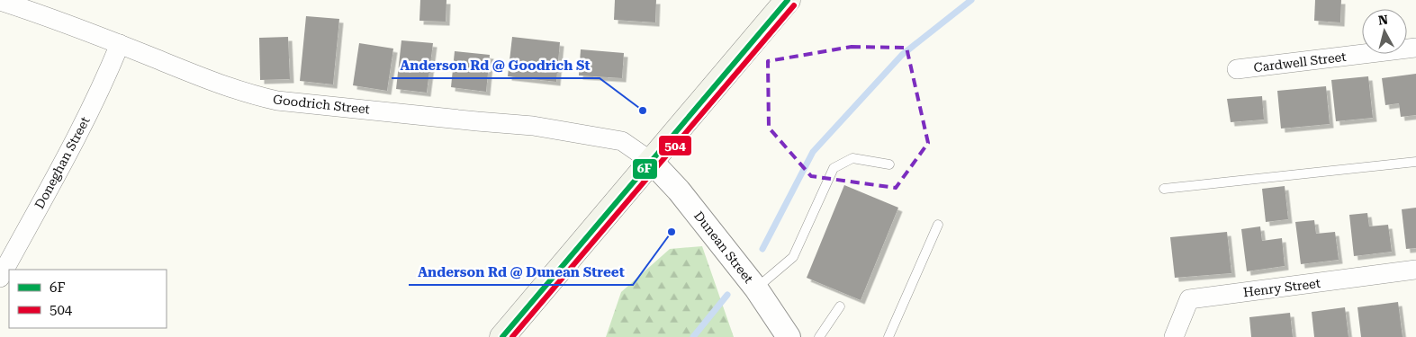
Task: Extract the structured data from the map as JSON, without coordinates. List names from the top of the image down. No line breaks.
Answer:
{"streets":{"street":["Cardwell Street","Goodrich Street","Doneghan Street","Dunean Street","Henry Street"]},"crossings":[["Goodrich Street","Doneghan Street"],["Goodrich Street","Dunean Street"]],"places":["Anderson Rd @ Goodrich St","Anderson Rd @ Dunean Street"],"lines":["transit line 6F","transit line 504"],"legend":["6F","504"],"north":"top"}
